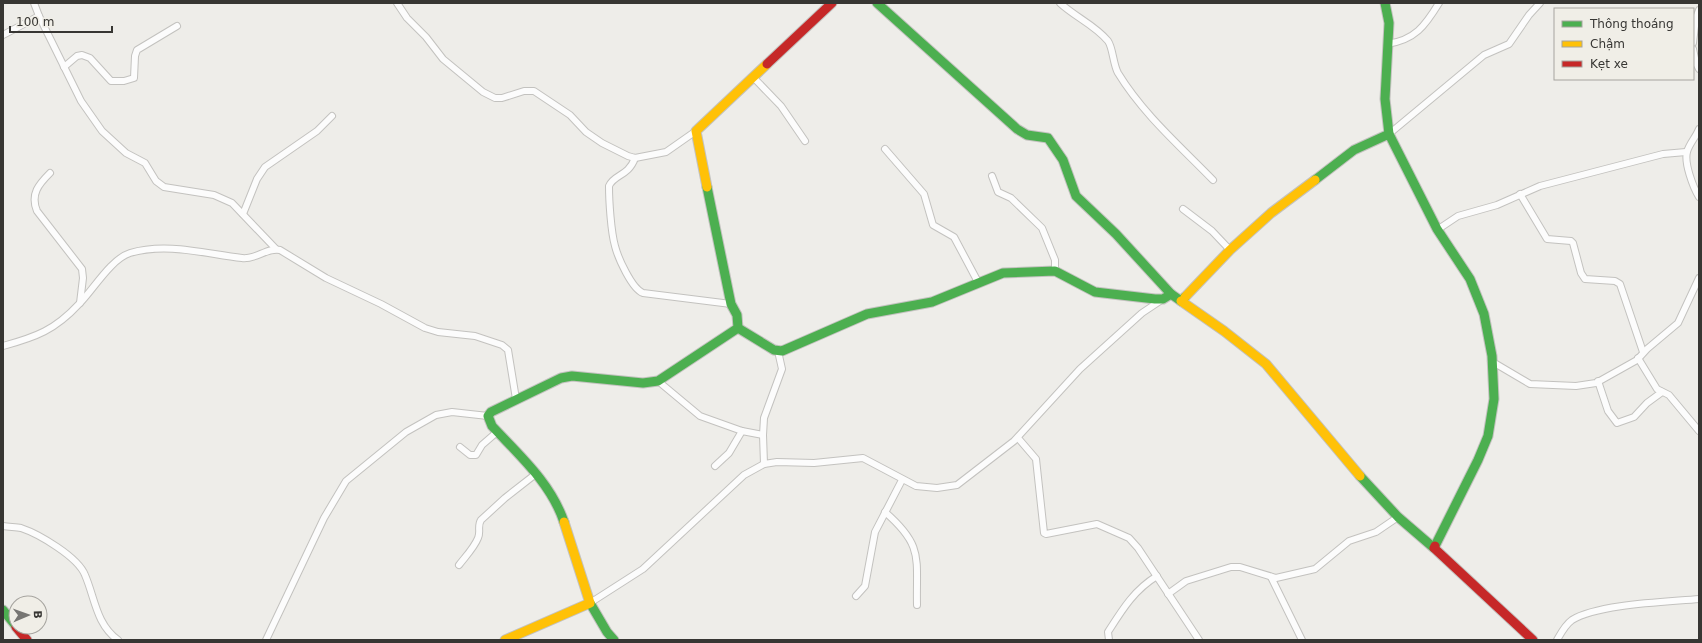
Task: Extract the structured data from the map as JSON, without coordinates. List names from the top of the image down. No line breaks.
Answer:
{"legend":["Thông thoáng","Chậm","Kẹt xe"],"scale_bar":"100 m","north":"right"}
